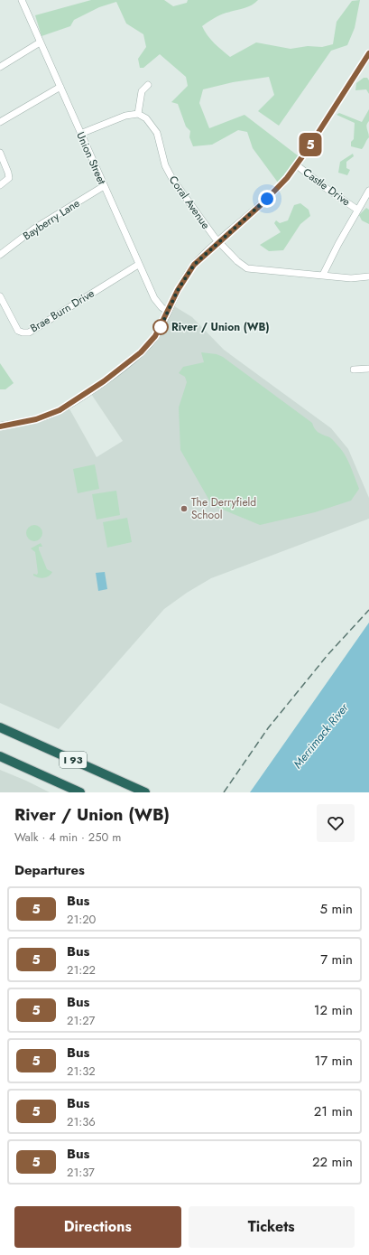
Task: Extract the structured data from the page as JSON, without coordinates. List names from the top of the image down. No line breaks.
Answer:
{"streets":{"highway":["I 93"],"street":["Union Street","Castle Drive","Coral Avenue","Bayberry Lane","Brae Burn Drive"]},"crossings":[["Union Street","Bayberry Lane"],["Union Street","Brae Burn Drive"]],"water":["Merrimack River"],"places":["River / Union (WB)","The Derryfield School"],"lines":["bus line 5"],"page":{"on_map":"5","heading":[["River / Union (WB)","Walk · 4 min · 250 m"],"Departures"],"list":[{"mark":"5","name":"Bus","note":"21:20","value":"5 min"},{"mark":"5","name":"Bus","note":"21:22","value":"7 min"},{"mark":"5","name":"Bus","note":"21:27","value":"12 min"},{"mark":"5","name":"Bus","note":"21:32","value":"17 min"},{"mark":"5","name":"Bus","note":"21:36","value":"21 min"},{"mark":"5","name":"Bus","note":"21:37","value":"22 min"}],"buttons":["Directions","Tickets"]}}
